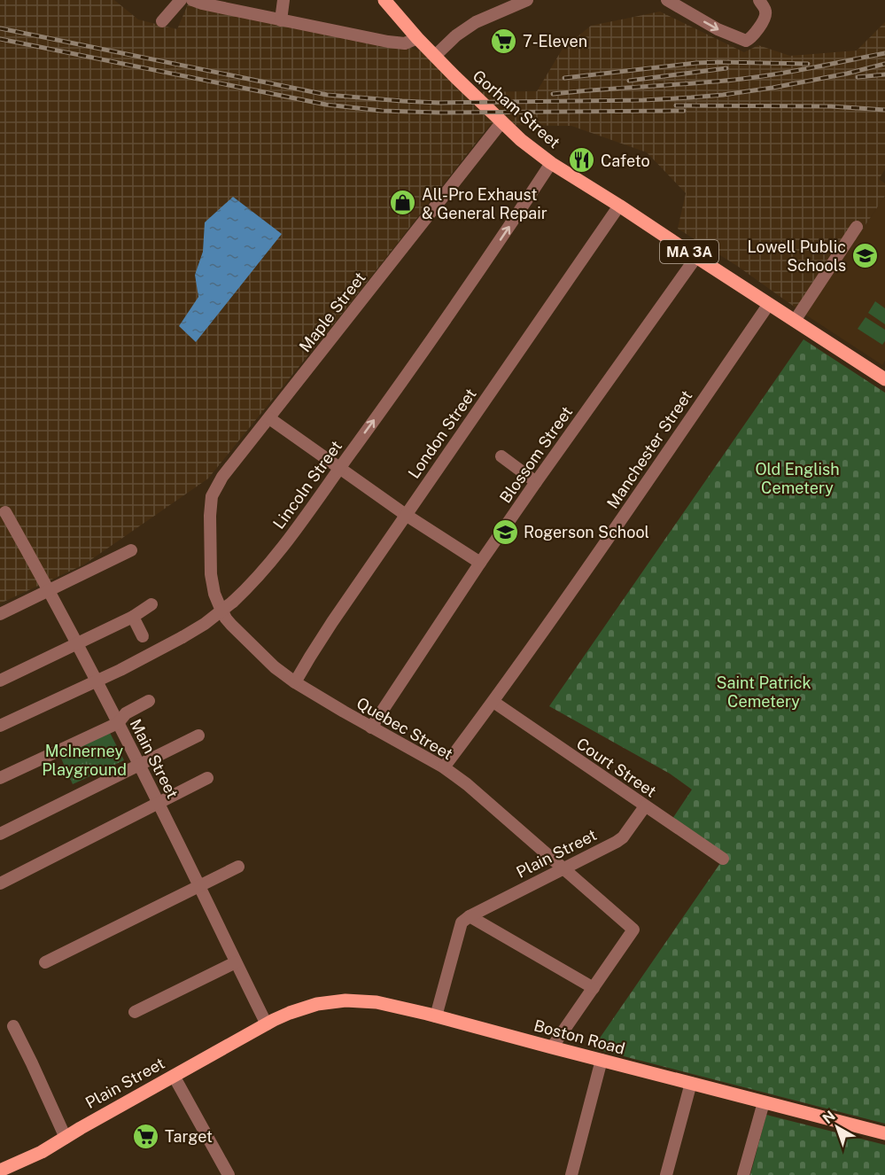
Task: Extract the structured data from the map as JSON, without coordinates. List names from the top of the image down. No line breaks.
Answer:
{"streets":{"main road":["Gorham Street","MA 3A","Plain Street","Boston Road"],"street":["Maple Street","London Street","Manchester Street","Blossom Street","Lincoln Street","Quebec Street","Main Street","Court Street"]},"crossings":[["Gorham Street","Maple Street"],["Gorham Street","London Street"],["Gorham Street","Manchester Street"],["Gorham Street","Blossom Street"],["Gorham Street","Lincoln Street"],["Maple Street","Quebec Street"],["London Street","Quebec Street"],["Manchester Street","Quebec Street"],["Manchester Street","Court Street"],["Blossom Street","Quebec Street"],["Lincoln Street","Main Street"],["Quebec Street","Plain Street"],["Main Street","Plain Street"],["Main Street","Boston Road"],["Court Street","Plain Street"],["Plain Street","Boston Road"]],"one_way":["Lincoln Street"],"parks":["Old English Cemetery","Saint Patrick Cemetery","McInerney Playground"],"places":{"supermarket":["7-Eleven","Target"],"restaurant":["Cafeto"],"shop":["All-Pro Exhaust & General Repair"],"school or university":["Lowell Public Schools","Rogerson School"]},"north":"top left"}
